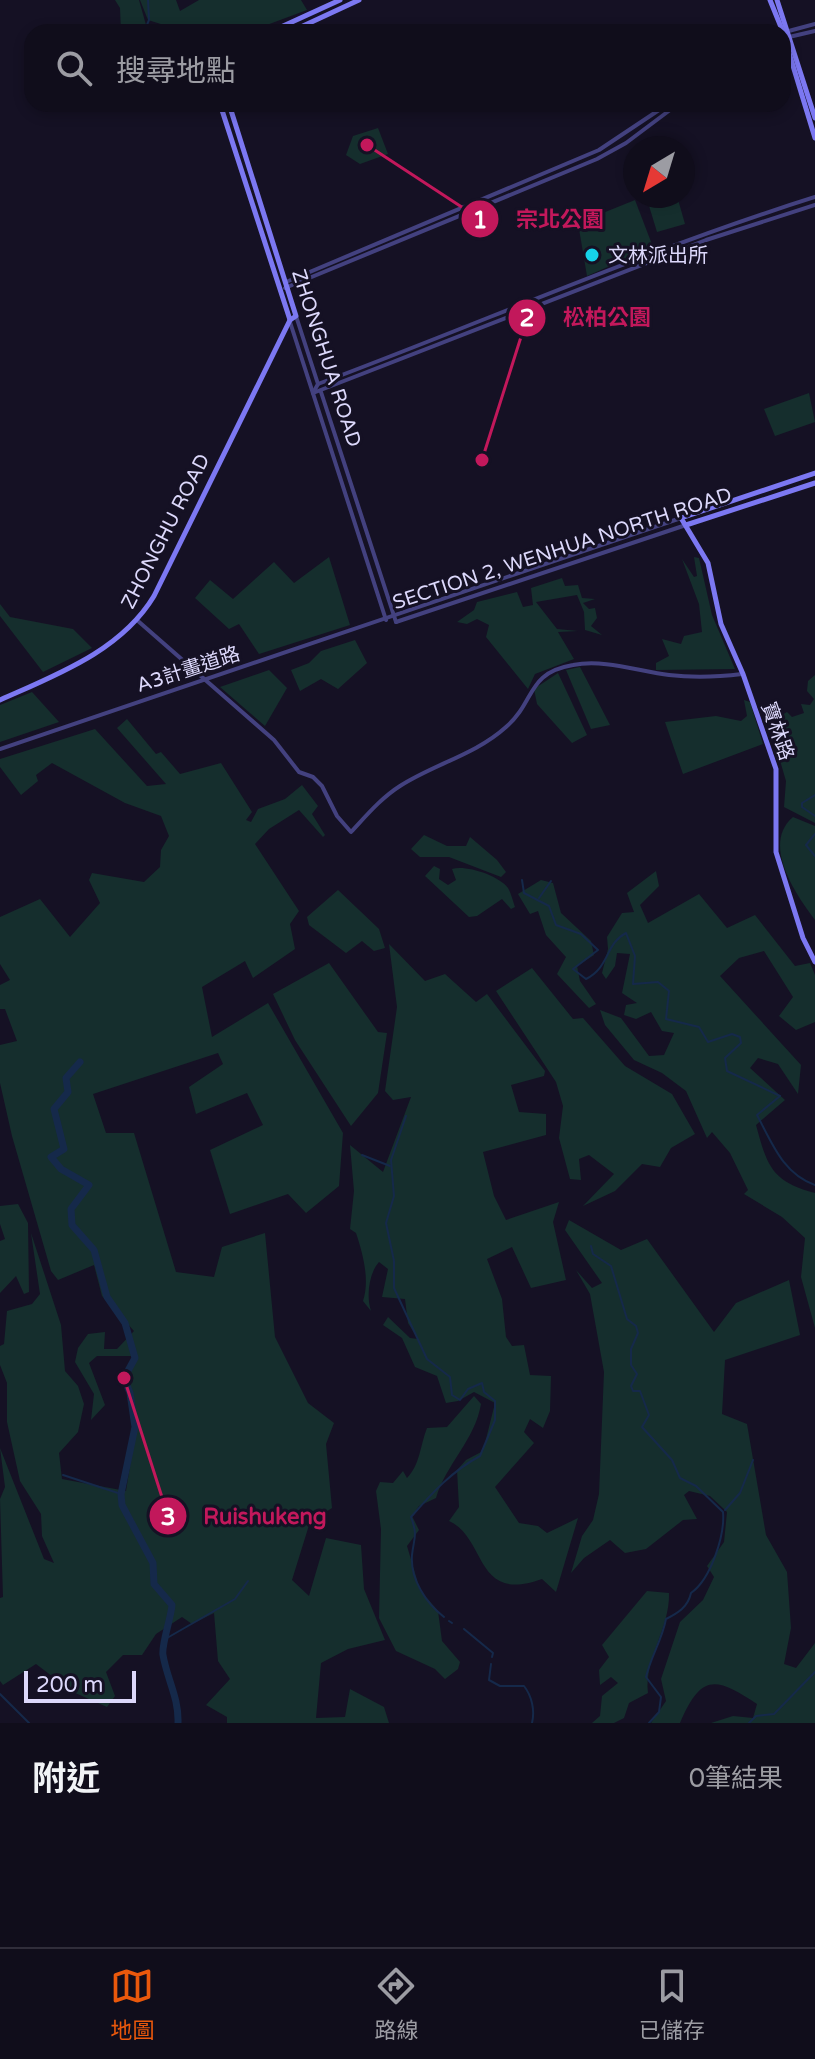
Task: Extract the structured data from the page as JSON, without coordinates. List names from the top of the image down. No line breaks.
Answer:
{"streets":{"main road":["ZHONGHUA ROAD","ZHONGHU ROAD","SECTION 2, WENHUA NORTH ROAD","寶林路"],"street":["A3計畫道路"]},"crossings":[["ZHONGHUA ROAD","ZHONGHU ROAD"],["ZHONGHUA ROAD","SECTION 2, WENHUA NORTH ROAD"],["ZHONGHUA ROAD","A3計畫道路"],["SECTION 2, WENHUA NORTH ROAD","A3計畫道路"],["SECTION 2, WENHUA NORTH ROAD","寶林路"]],"places":["宗北公園","文林派出所","松柏公園","Ruishukeng"],"scale_bar":"200 m","north":"bottom left","page":{"search":"搜尋地點","scale":"200 m","heading":["附近","0筆結果"],"nav":["地圖","路線","已儲存"]}}
